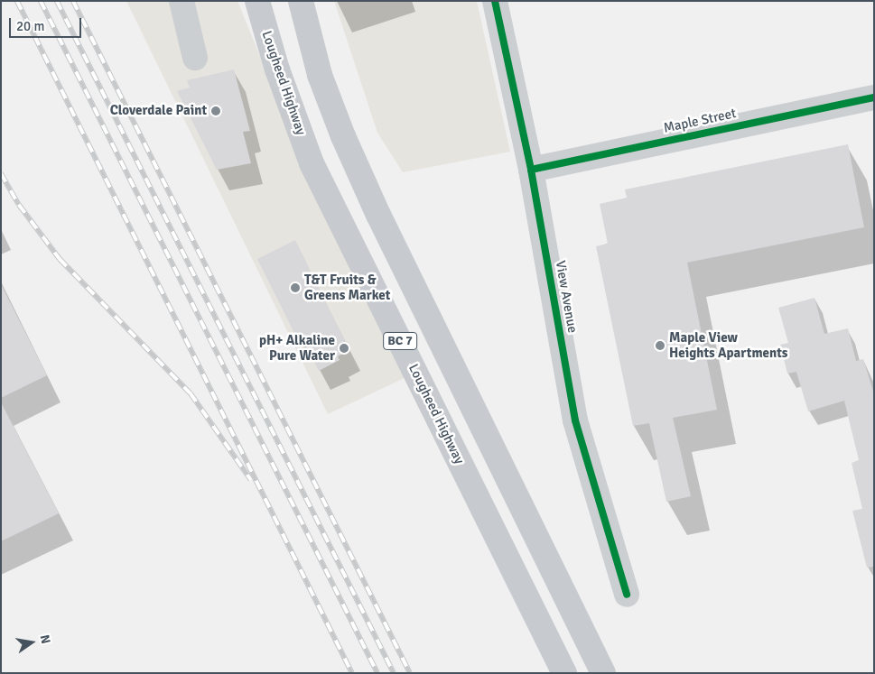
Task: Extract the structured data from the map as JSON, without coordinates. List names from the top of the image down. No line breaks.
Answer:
{"streets":{"main road":["Lougheed Highway","BC 7"],"street":["Maple Street","View Avenue"]},"crossings":[["Maple Street","View Avenue"]],"places":["Cloverdale Paint","T&T Fruits & Greens Market","Maple View Heights Apartments","pH+ Alkaline Pure Water"],"scale_bar":"20 m","north":"right"}
